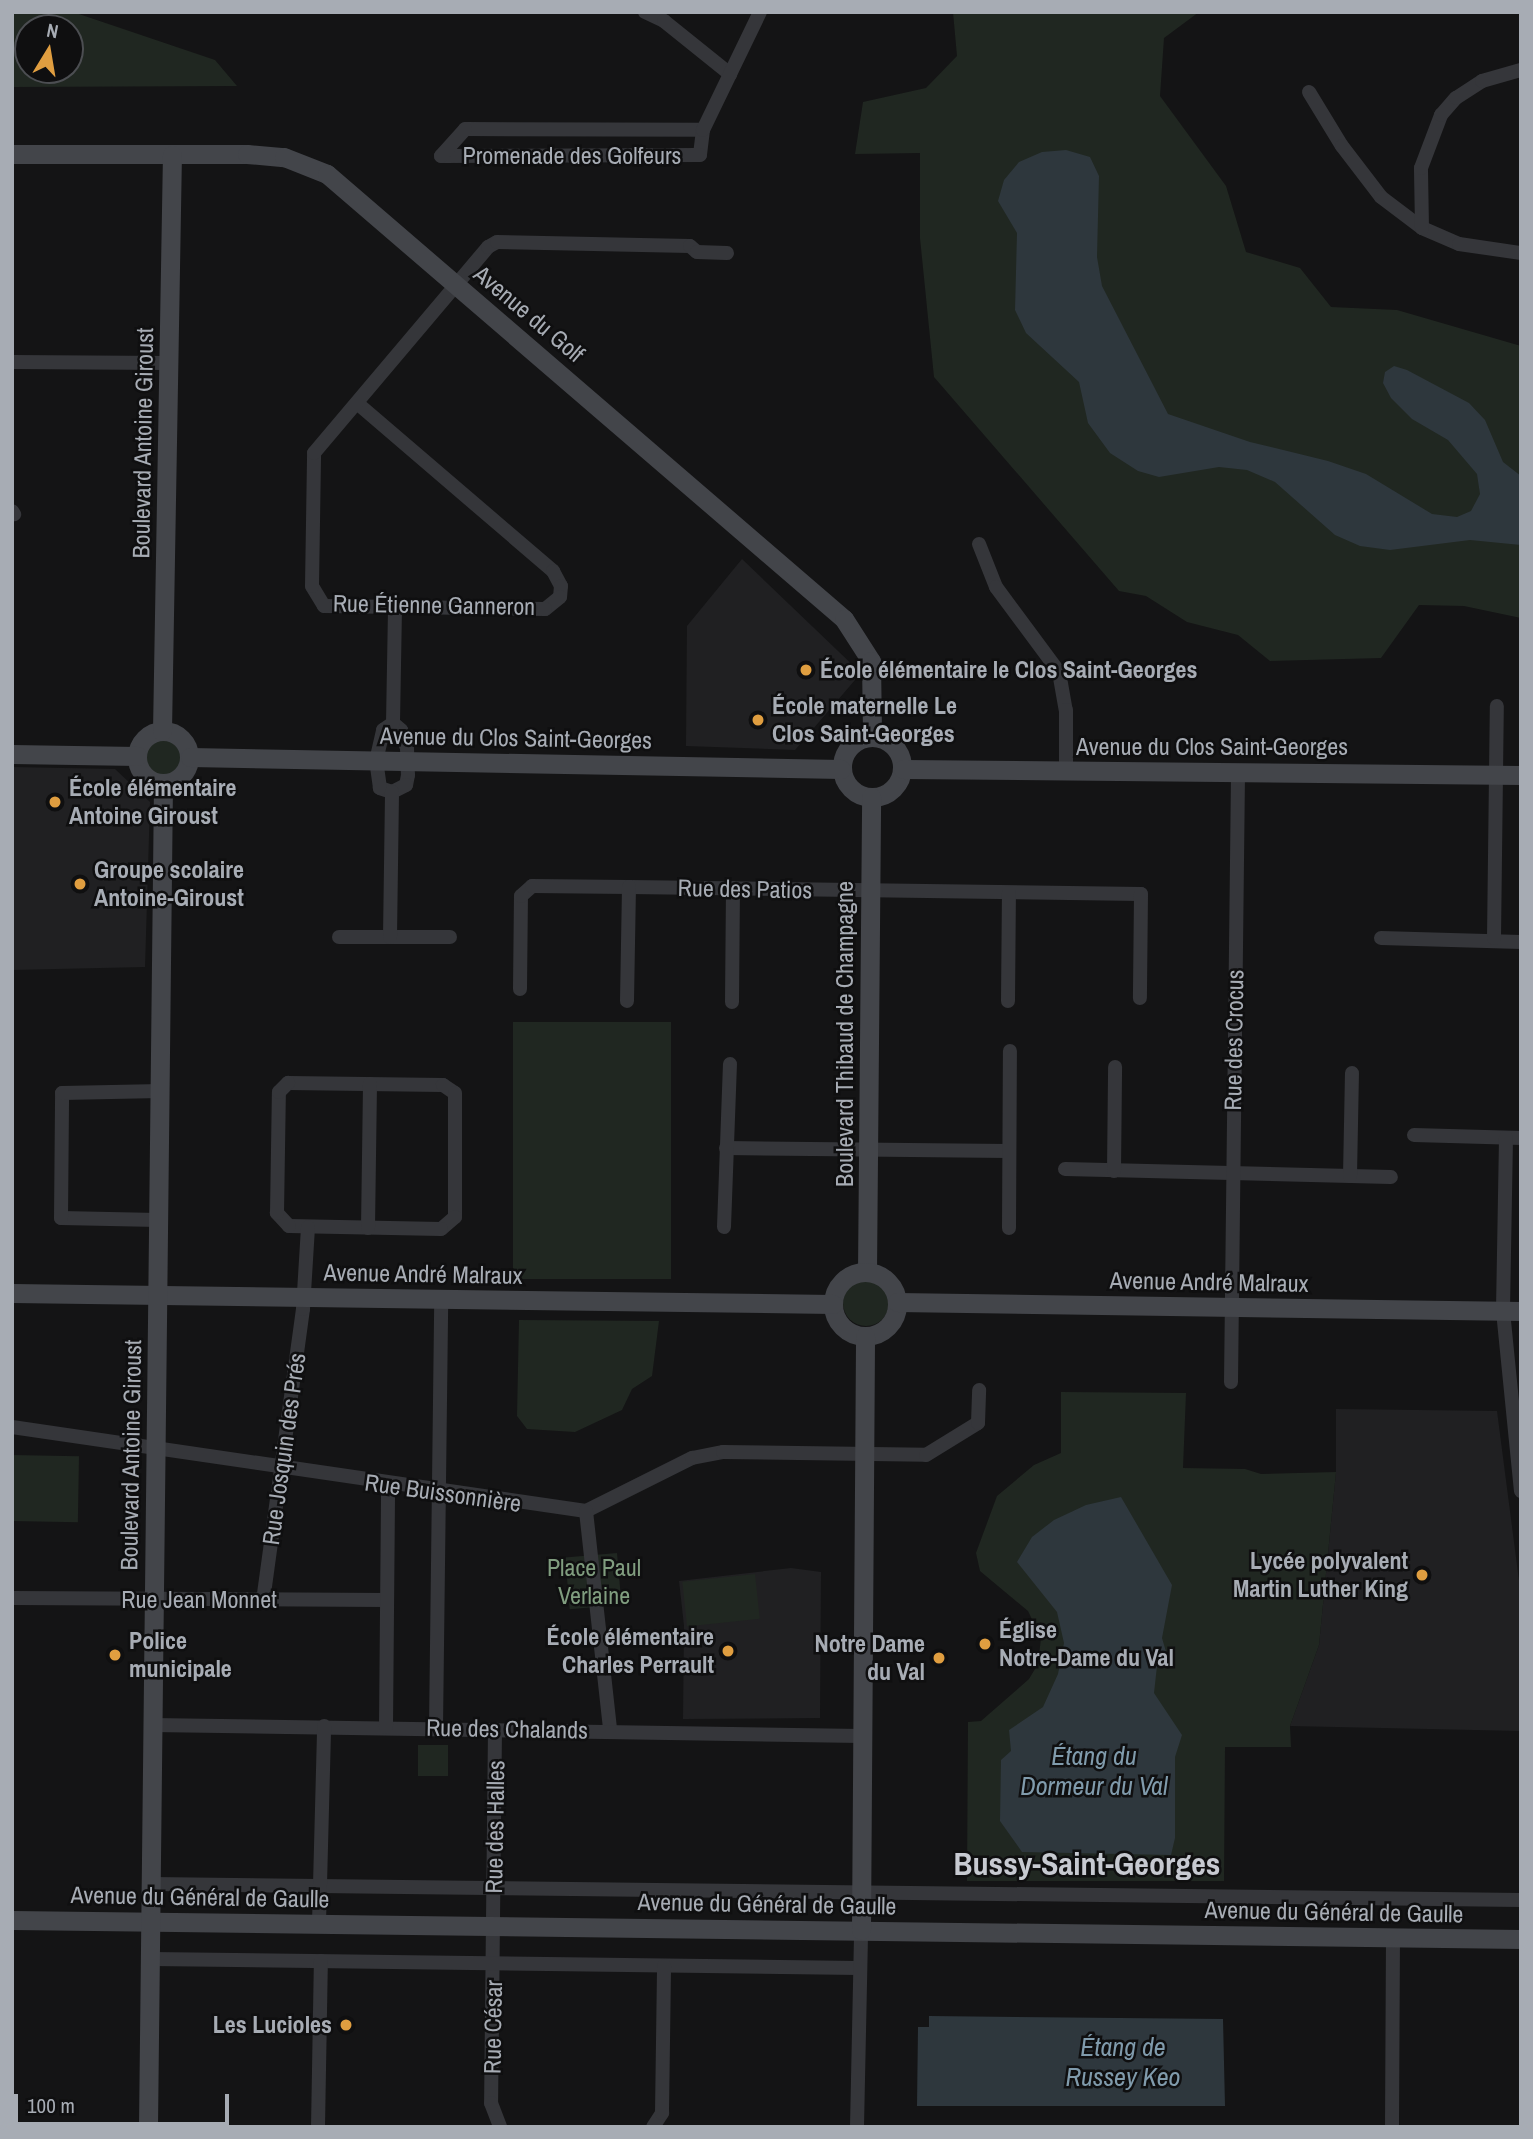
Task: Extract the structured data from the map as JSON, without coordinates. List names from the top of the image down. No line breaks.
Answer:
{"streets":{"street":["Promenade des Golfeurs","Avenue du Golf","Boulevard Antoine Giroust","Rue Étienne Ganneron","Avenue du Clos Saint-Georges","Rue des Patios","Boulevard Thibaud de Champagne","Rue des Crocus","Avenue André Malraux","Rue Josquin des Prés","Rue Buissonnière","Rue Jean Monnet","Rue des Chalands","Rue des Halles","Avenue du Général de Gaulle","Rue César"]},"crossings":[["Avenue du Golf","Boulevard Antoine Giroust"],["Avenue du Golf","Rue Étienne Ganneron"],["Avenue du Golf","Avenue du Clos Saint-Georges"],["Avenue du Golf","Boulevard Thibaud de Champagne"],["Boulevard Antoine Giroust","Avenue du Clos Saint-Georges"],["Boulevard Antoine Giroust","Avenue André Malraux"],["Boulevard Antoine Giroust","Rue Buissonnière"],["Boulevard Antoine Giroust","Rue Jean Monnet"],["Boulevard Antoine Giroust","Rue des Chalands"],["Boulevard Antoine Giroust","Avenue du Général de Gaulle"],["Avenue du Clos Saint-Georges","Boulevard Thibaud de Champagne"],["Avenue du Clos Saint-Georges","Rue des Crocus"],["Rue des Patios","Boulevard Thibaud de Champagne"],["Boulevard Thibaud de Champagne","Avenue André Malraux"],["Rue des Crocus","Avenue André Malraux"],["Avenue André Malraux","Rue Josquin des Prés"],["Rue Josquin des Prés","Rue Buissonnière"],["Rue Josquin des Prés","Rue Jean Monnet"],["Rue des Chalands","Rue des Halles"],["Rue des Halles","Avenue du Général de Gaulle"],["Rue des Halles","Rue César"],["Avenue du Général de Gaulle","Rue César"]],"districts":["Bussy-Saint-Georges"],"water":["Étang du Dormeur du Val","Étang de Russey Keo"],"parks":["Place Paul Verlaine"],"places":["École élémentaire le Clos Saint-Georges","École maternelle Le Clos Saint-Georges","École élémentaire Antoine Giroust","Groupe scolaire Antoine-Giroust","Lycée polyvalent Martin Luther King","Église Notre-Dame du Val","École élémentaire Charles Perrault","Police municipale","Notre Dame du Val","Les Lucioles"],"scale_bar":"100 m","north":"top"}
